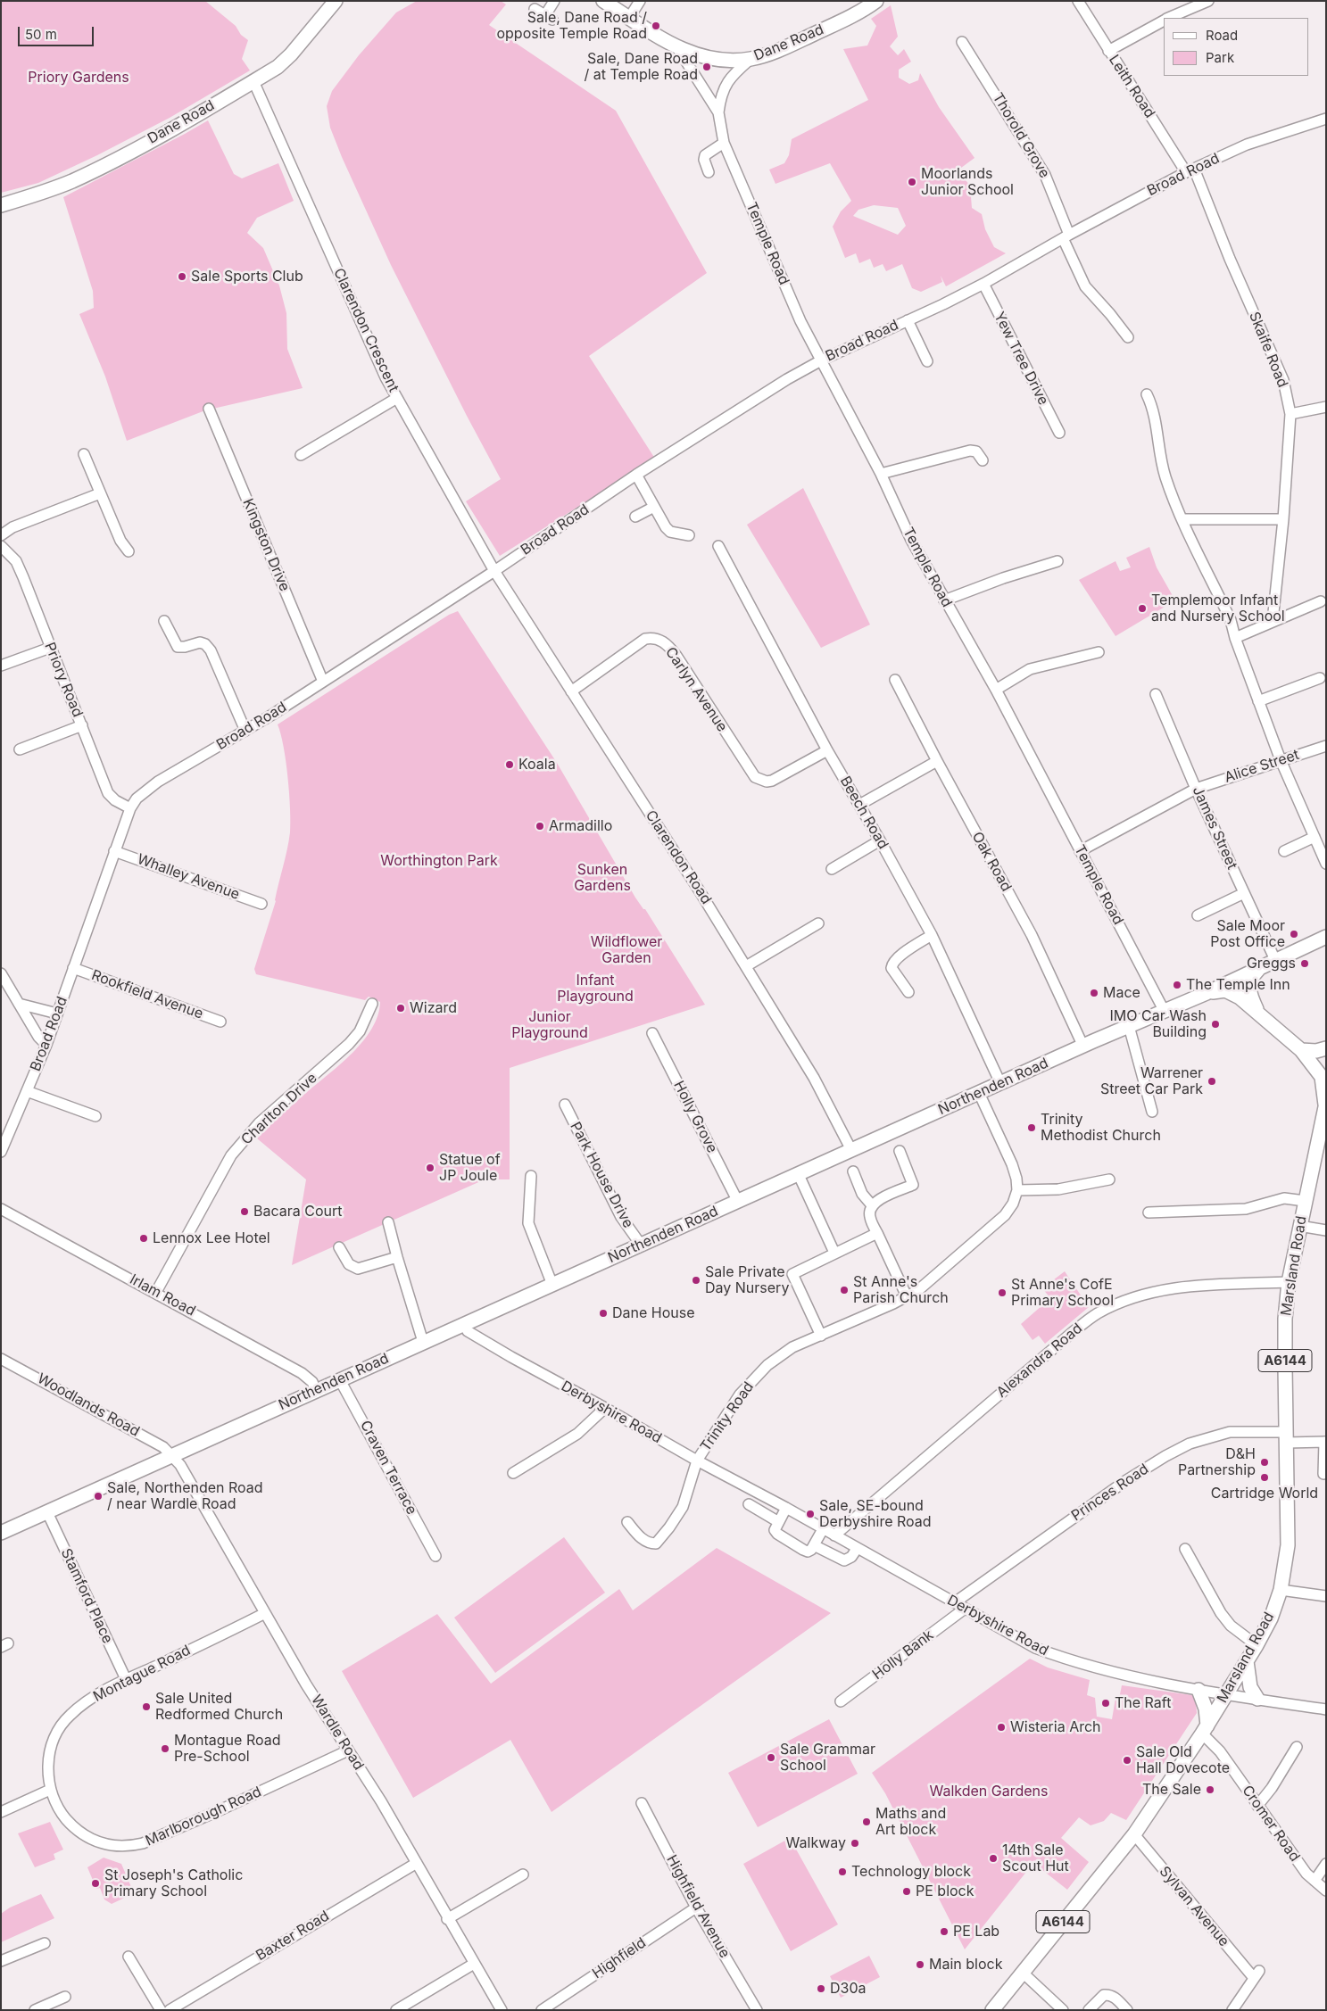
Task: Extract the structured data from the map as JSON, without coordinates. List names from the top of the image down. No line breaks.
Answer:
{"streets":{"main road":["Dane Road","Northenden Road","Marsland Road","A6144"],"street":["Leith Road","Thorold Grove","Broad Road","Temple Road","Clarendon Crescent","Skaife Road","Yew Tree Drive","Kingston Drive","Priory Road","Carlyn Avenue","Alice Street","Beech Road","James Street","Clarendon Road","Oak Road","Whalley Avenue","Rookfield Avenue","Charlton Drive","Holly Grove","Park House Drive","Irlam Road","Alexandra Road","Woodlands Road","Derbyshire Road","Trinity Road","Craven Terrace","Princes Road","Stamford Place","Holly Bank","Montague Road","Wardle Road","Marlborough Road","Cromer Road","Highfield Avenue","Sylvan Avenue","Baxter Road","Highfield"]},"crossings":[["Dane Road","Temple Road"],["Dane Road","Clarendon Crescent"],["Leith Road","Broad Road"],["Leith Road","Skaife Road"],["Thorold Grove","Broad Road"],["Broad Road","Temple Road"],["Broad Road","Clarendon Crescent"],["Broad Road","Skaife Road"],["Broad Road","Yew Tree Drive"],["Broad Road","Kingston Drive"],["Broad Road","Priory Road"],["Broad Road","Clarendon Road"],["Broad Road","Whalley Avenue"],["Broad Road","Rookfield Avenue"],["Temple Road","Alice Street"],["Temple Road","Northenden Road"],["Clarendon Crescent","Clarendon Road"],["Carlyn Avenue","Beech Road"],["Carlyn Avenue","Clarendon Road"],["Alice Street","James Street"],["Beech Road","Northenden Road"],["James Street","Northenden Road"],["Clarendon Road","Northenden Road"],["Oak Road","Northenden Road"],["Northenden Road","Holly Grove"],["Northenden Road","Park House Drive"],["Northenden Road","Irlam Road"],["Northenden Road","A6144"],["Northenden Road","Woodlands Road"],["Northenden Road","Derbyshire Road"],["Northenden Road","Craven Terrace"],["Northenden Road","Stamford Place"],["Northenden Road","Wardle Road"],["Charlton Drive","Irlam Road"],["Marsland Road","Alexandra Road"],["Marsland Road","A6144"],["Marsland Road","Derbyshire Road"],["Marsland Road","Princes Road"],["Marsland Road","Cromer Road"],["Marsland Road","Sylvan Avenue"],["Alexandra Road","Derbyshire Road"],["Woodlands Road","Wardle Road"],["Derbyshire Road","Trinity Road"],["Derbyshire Road","Princes Road"],["Derbyshire Road","Holly Bank"],["Stamford Place","Montague Road"],["Montague Road","Wardle Road"],["Montague Road","Marlborough Road"],["Wardle Road","Marlborough Road"],["Wardle Road","Baxter Road"],["Highfield Avenue","Highfield"]],"parks":["Priory Gardens","Worthington Park","Sunken Gardens","Wildflower Garden","Infant Playground","Junior Playground","Walkden Gardens"],"places":["Sale, Dane Road / opposite Temple Road","Sale, Dane Road / at Temple Road","Moorlands Junior School","Sale Sports Club","Templemoor Infant and Nursery School","Koala","Armadillo","Sale Moor Post Office","Greggs","The Temple Inn","Mace","Wizard","IMO Car Wash Building","Warrener Street Car Park","Trinity Methodist Church","Statue of JP Joule","Bacara Court","Lennox Lee Hotel","Sale Private Day Nursery","St Anne's Parish Church","St Anne's CofE Primary School","Dane House","D&H Partnership","Cartridge World","Sale, Northenden Road / near Wardle Road","Sale, SE-bound Derbyshire Road","The Raft","Sale United Redformed Church","Wisteria Arch","Montague Road Pre-School","Sale Grammar School","Sale Old Hall Dovecote","The Sale","Maths and Art block","Walkway","14th Sale Scout Hut","Technology block","St Joseph's Catholic Primary School","PE block","PE Lab","Main block","D30a"],"legend":["Road","Park"],"scale_bar":"50 m"}
